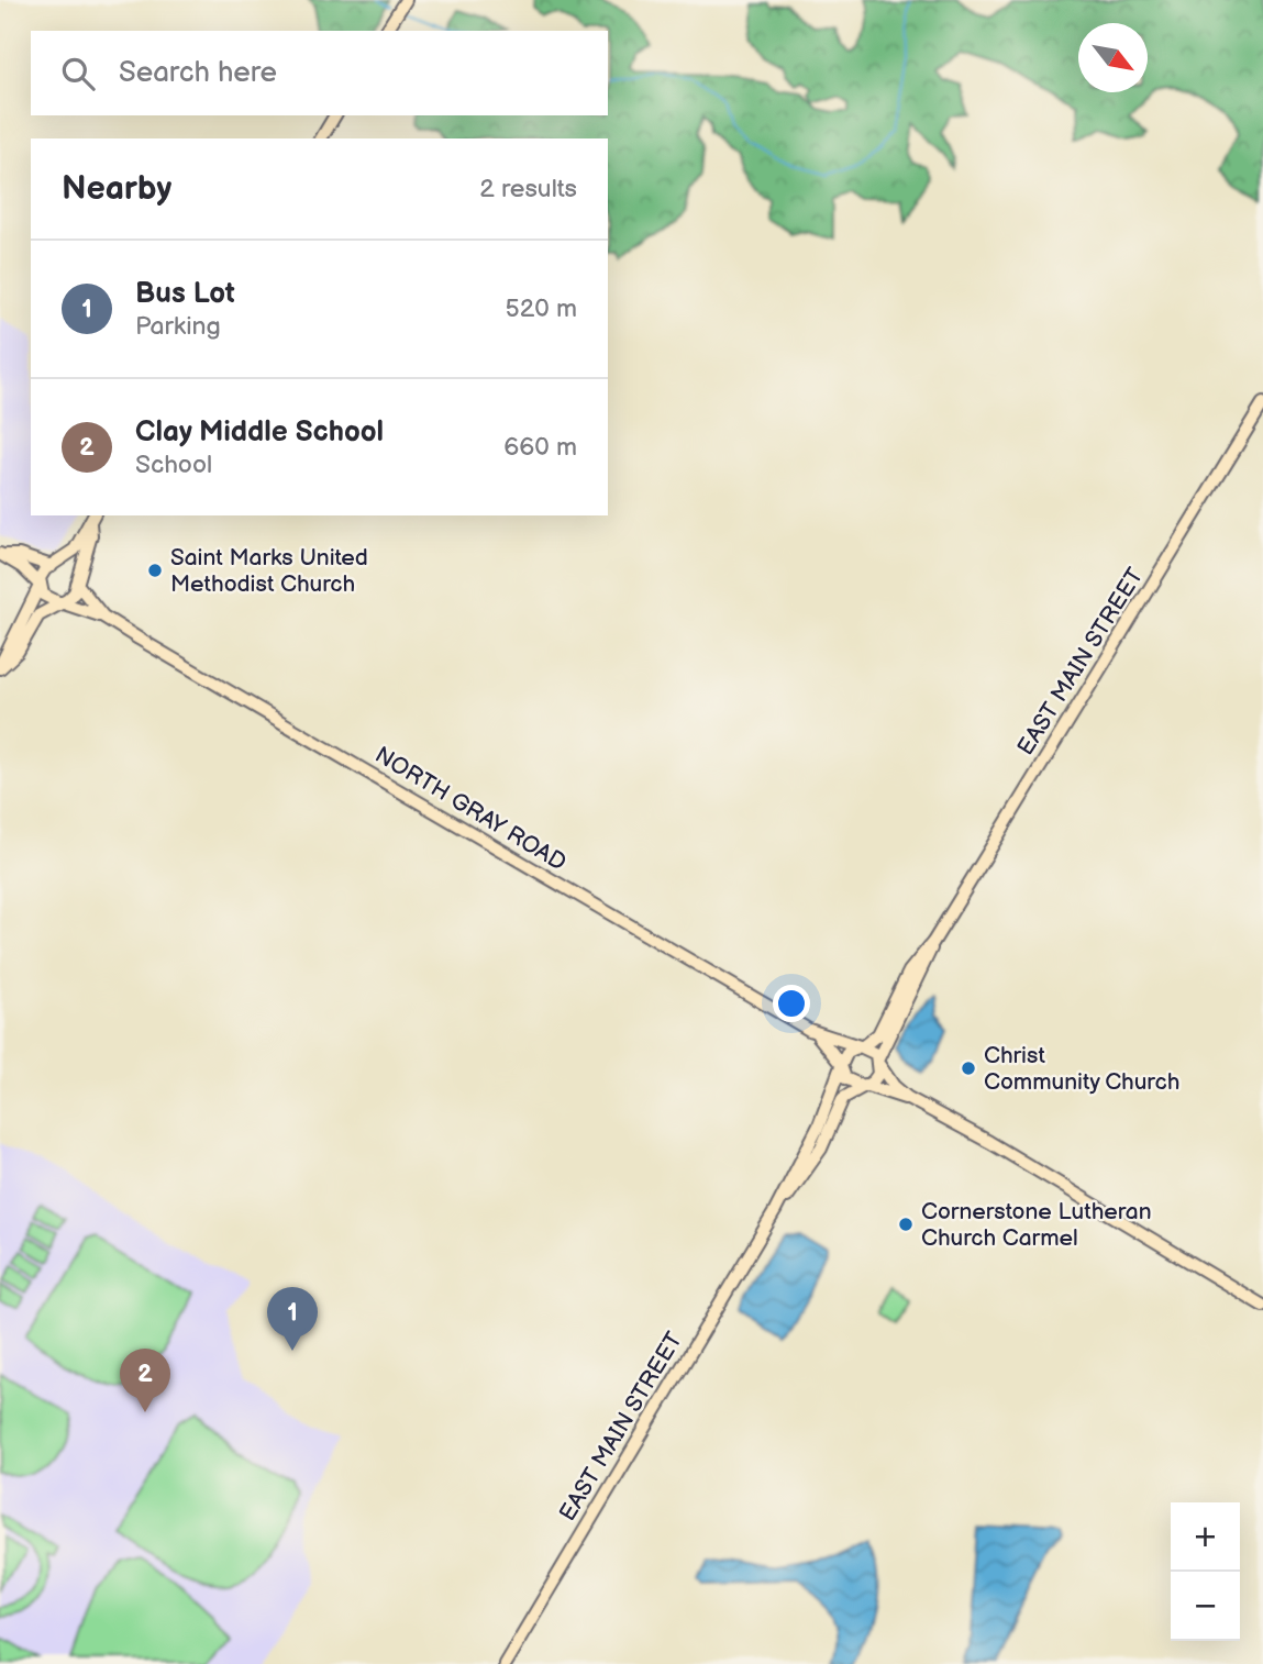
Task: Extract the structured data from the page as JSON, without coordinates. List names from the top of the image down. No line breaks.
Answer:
{"streets":{"street":["EAST MAIN STREET","NORTH GRAY ROAD"]},"crossings":[["EAST MAIN STREET","NORTH GRAY ROAD"]],"places":["Saint Marks United Methodist Church","Christ Community Church","Cornerstone Lutheran Church Carmel"],"north":"bottom right","page":{"search":"Search here","heading":["Nearby","2 results"],"list":[{"mark":"1","name":"Bus Lot","note":"Parking","value":"520 m"},{"mark":"2","name":"Clay Middle School","note":"School","value":"660 m"}],"pins":["1","2"],"map_buttons":["+","−"]}}
